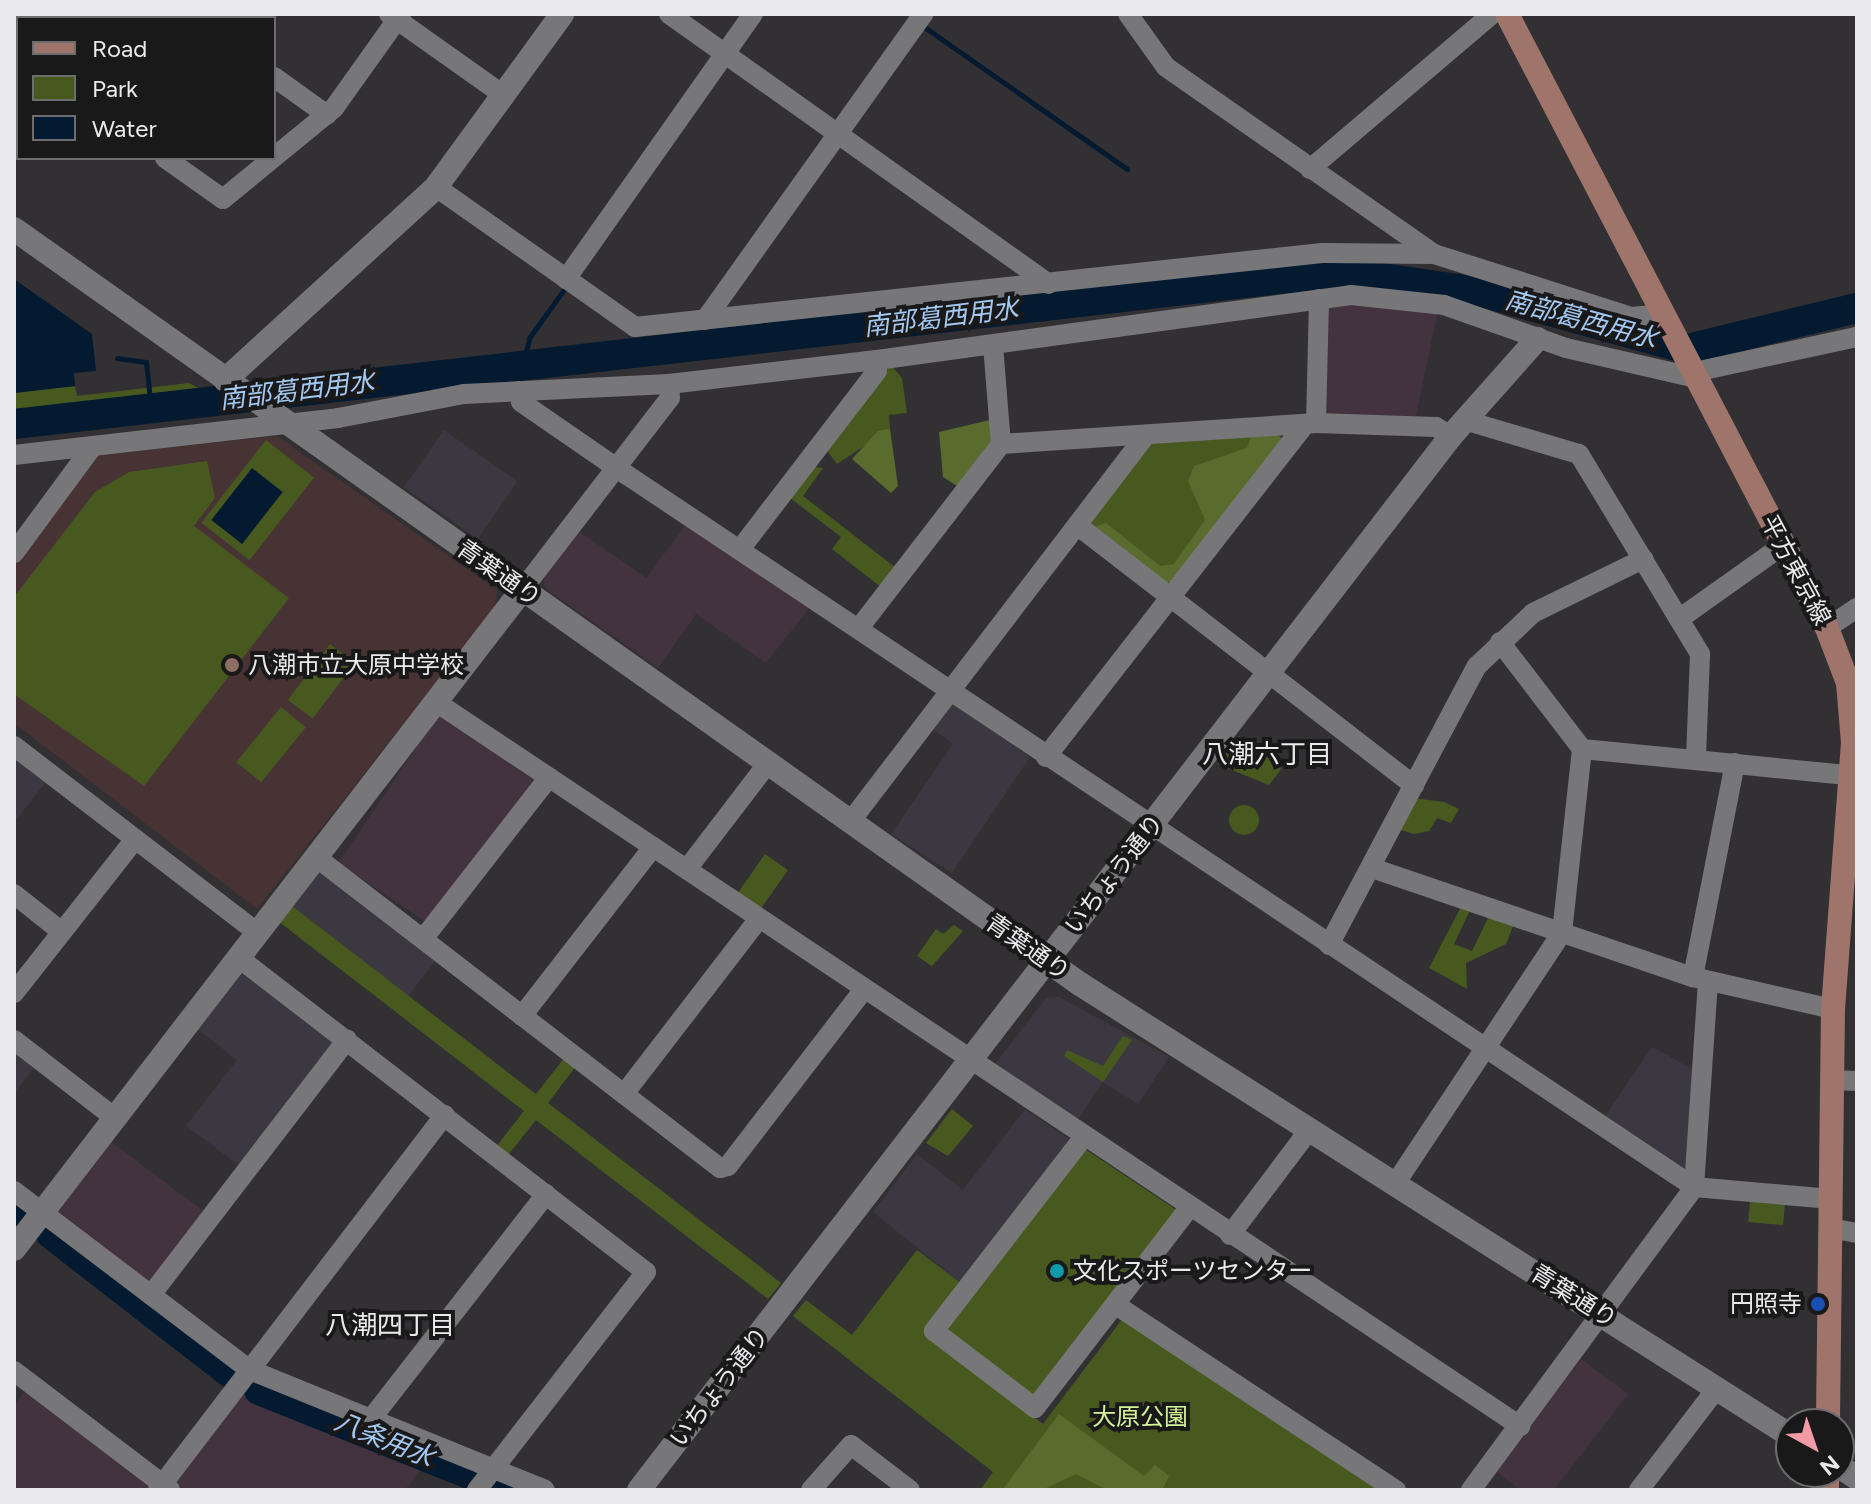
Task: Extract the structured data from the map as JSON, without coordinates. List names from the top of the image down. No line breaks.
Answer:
{"streets":{"main road":["平方東京線"],"street":["青葉通り","いちょう通り"]},"crossings":[["青葉通り","いちょう通り"]],"districts":["八潮六丁目","八潮四丁目"],"water":["南部葛西用水","八条用水"],"parks":["大原公園"],"places":["八潮市立大原中学校","文化スポーツセンター","円照寺"],"legend":["Road","Park","Water"],"north":"bottom right"}
